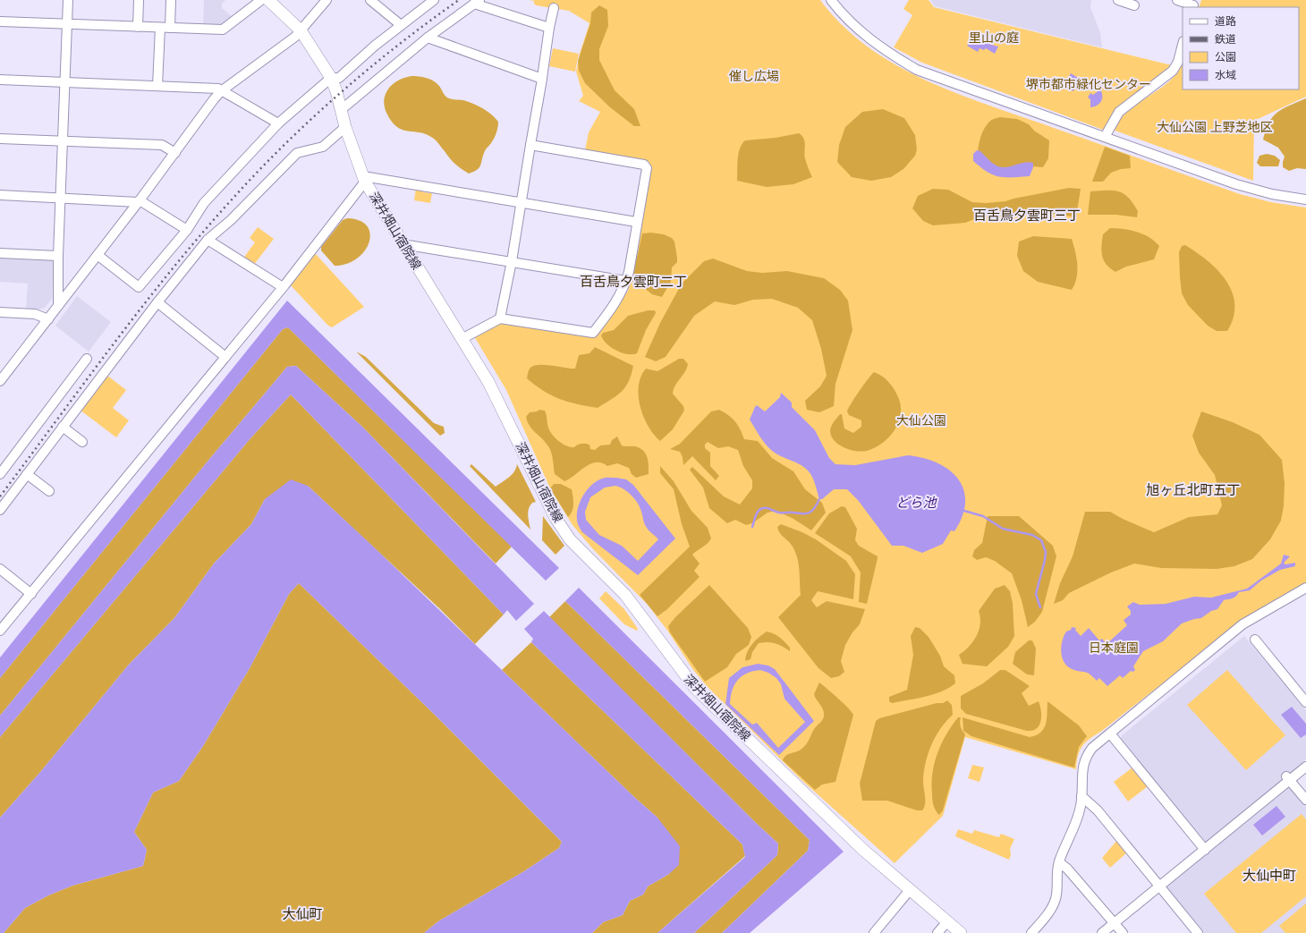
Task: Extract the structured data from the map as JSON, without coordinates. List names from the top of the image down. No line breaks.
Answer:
{"streets":{"main road":["深井畑山宿院線"]},"districts":["百舌鳥夕雲町三丁","百舌鳥夕雲町二丁","旭ヶ丘北町五丁","大仙中町","大仙町"],"water":["どら池"],"parks":["里山の庭","催し広場","堺市都市緑化センター","大仙公園 上野芝地区","大仙公園","日本庭園"],"legend":["道路","鉄道","公園","水域"]}
